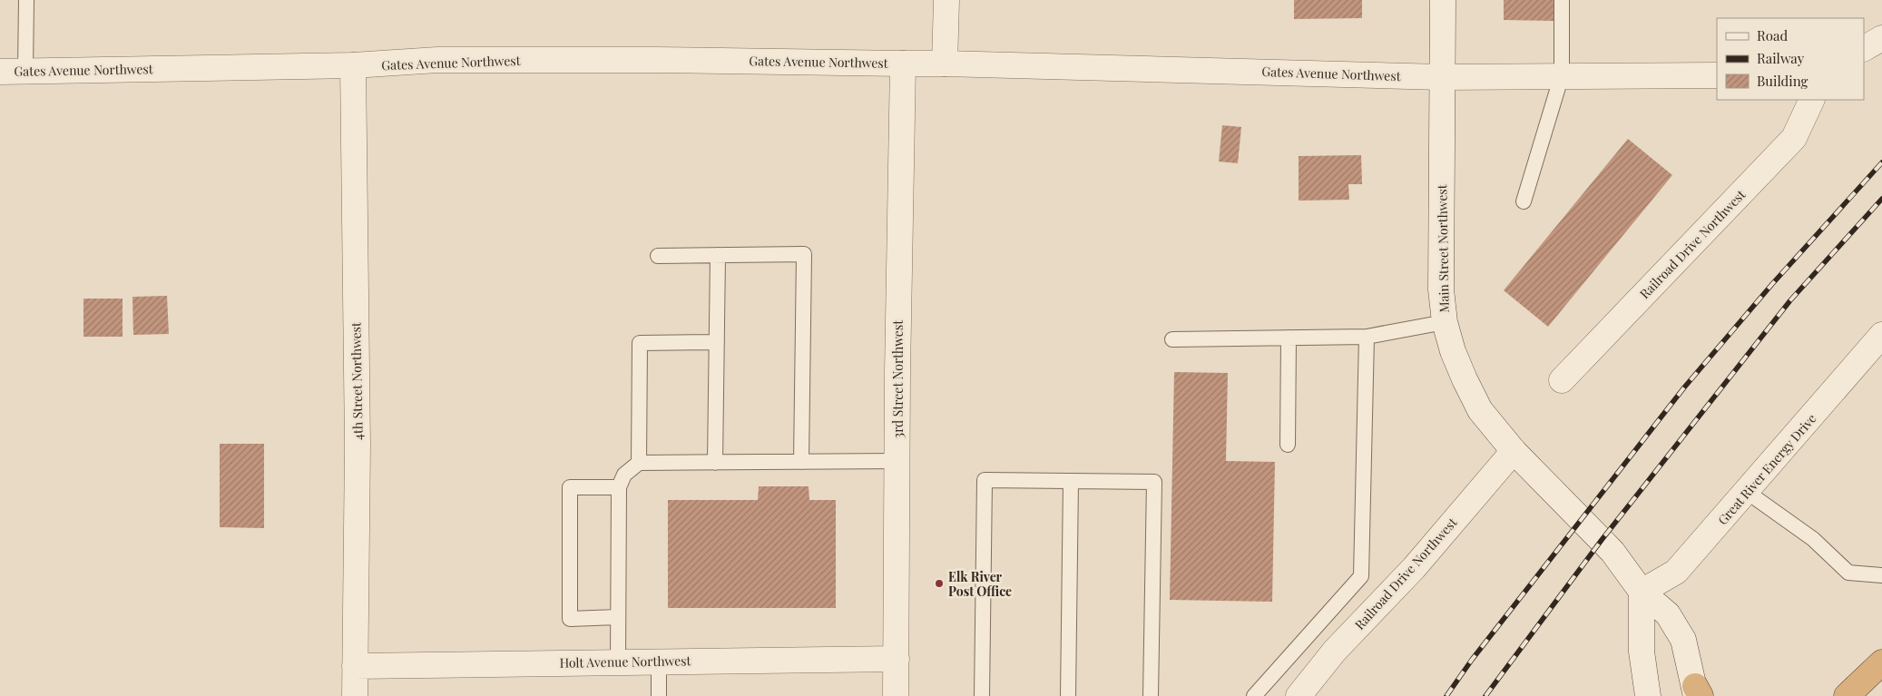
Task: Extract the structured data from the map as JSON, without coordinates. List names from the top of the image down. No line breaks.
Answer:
{"streets":{"street":["Gates Avenue Northwest","Railroad Drive Northwest","Main Street Northwest","3rd Street Northwest","4th Street Northwest","Great River Energy Drive","Holt Avenue Northwest"]},"crossings":[["Gates Avenue Northwest","Main Street Northwest"],["Gates Avenue Northwest","3rd Street Northwest"],["Gates Avenue Northwest","4th Street Northwest"],["Railroad Drive Northwest","Main Street Northwest"],["Main Street Northwest","Great River Energy Drive"],["3rd Street Northwest","Holt Avenue Northwest"],["4th Street Northwest","Holt Avenue Northwest"]],"places":["Elk River Post Office"],"legend":["Road","Railway","Building"]}
